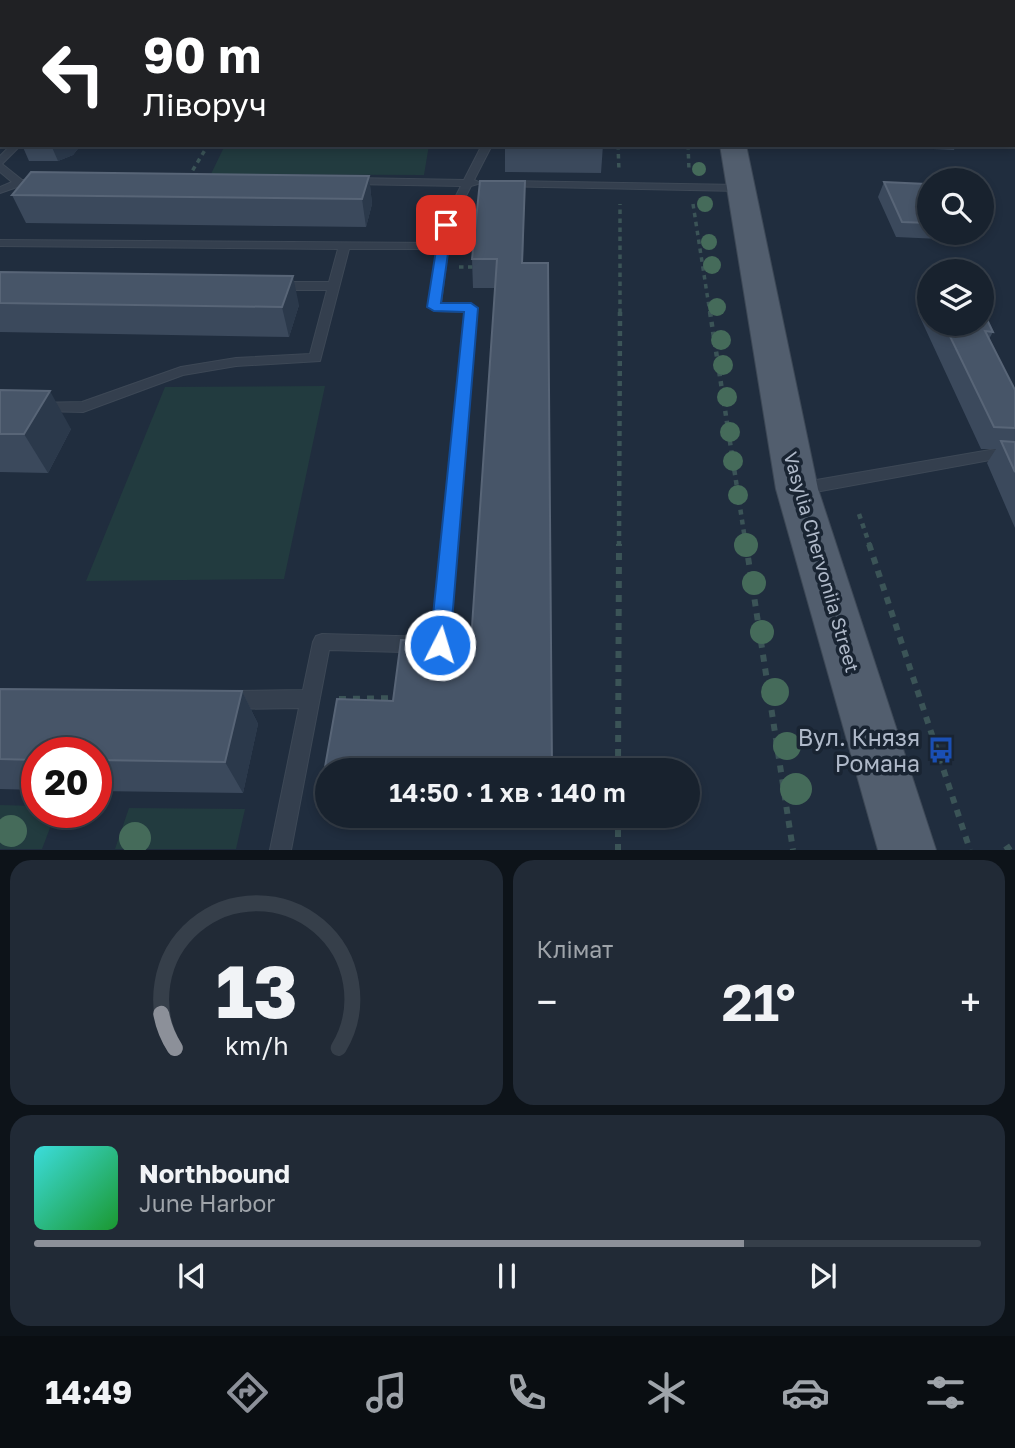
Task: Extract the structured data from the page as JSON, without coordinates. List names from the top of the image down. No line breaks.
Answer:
{"streets":{"main road":["Vasylia Chervoniia Street"]},"places":{"bus stop":["Вул. Князя Романа"]},"page":{"turn":["90 m","Ліворуч"],"limit":"20","trip":"14:50 · 1 хв · 140 m","tile":"Клімат","heat":["−","21°","+"],"song":["Northbound","June Harbor"],"tabs":"14:49","gauge":["13","km/h"]}}
